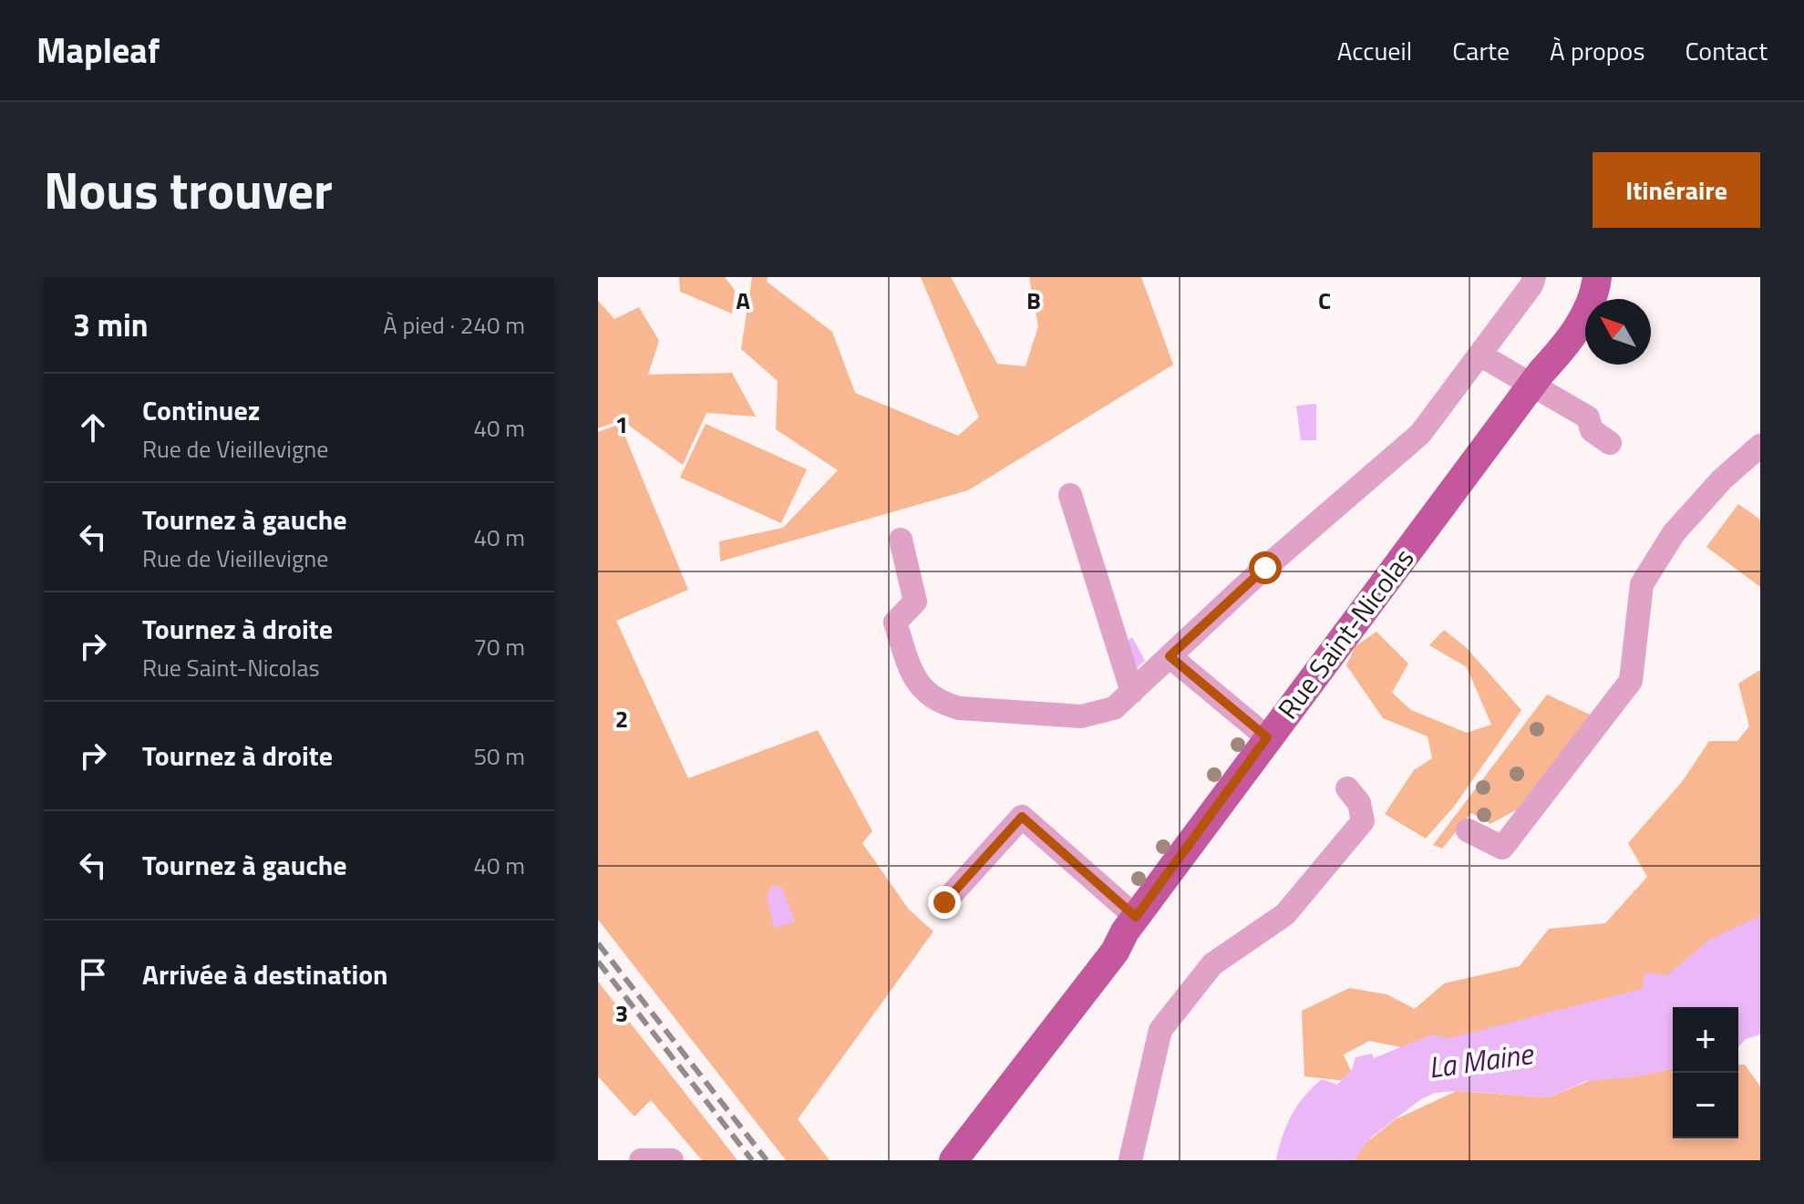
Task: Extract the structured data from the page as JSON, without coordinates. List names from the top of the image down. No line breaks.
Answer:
{"streets":{"main road":["Rue Saint-Nicolas"]},"water":["La Maine"],"north":"top left","page":{"header":"Mapleaf","nav":["Accueil","Carte","À propos","Contact"],"title":"Nous trouver","buttons":"Itinéraire","heading":["3 min","À pied · 240 m"],"list":[["Continuez","Rue de Vieillevigne","40 m"],["Tournez à gauche","Rue de Vieillevigne","40 m"],["Tournez à droite","Rue Saint-Nicolas","70 m"],["Tournez à droite","50 m"],["Tournez à gauche","40 m"],"Arrivée à destination"],"map_buttons":["+","−"]},"grid":{"columns":["A","B","C"],"rows":["1","2","3"]}}
